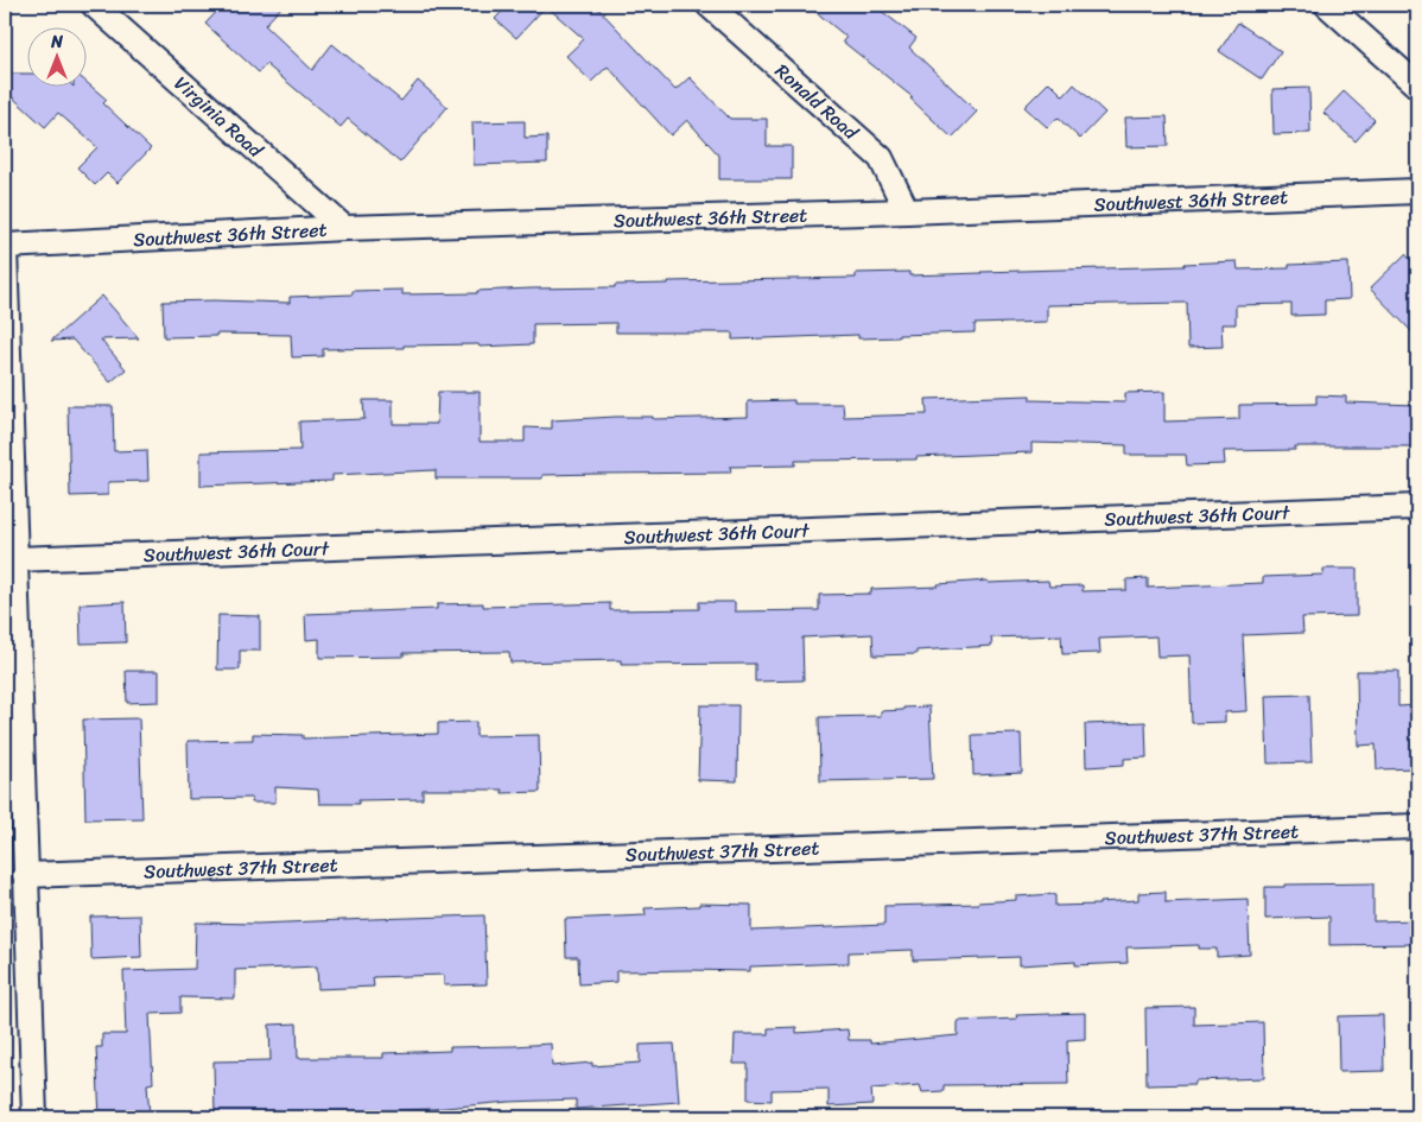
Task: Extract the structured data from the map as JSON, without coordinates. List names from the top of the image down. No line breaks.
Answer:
{"streets":{"street":["Ronald Road","Virginia Road","Southwest 36th Street","Southwest 36th Court","Southwest 37th Street"]},"crossings":[["Ronald Road","Southwest 36th Street"],["Virginia Road","Southwest 36th Street"]],"north":"top"}
